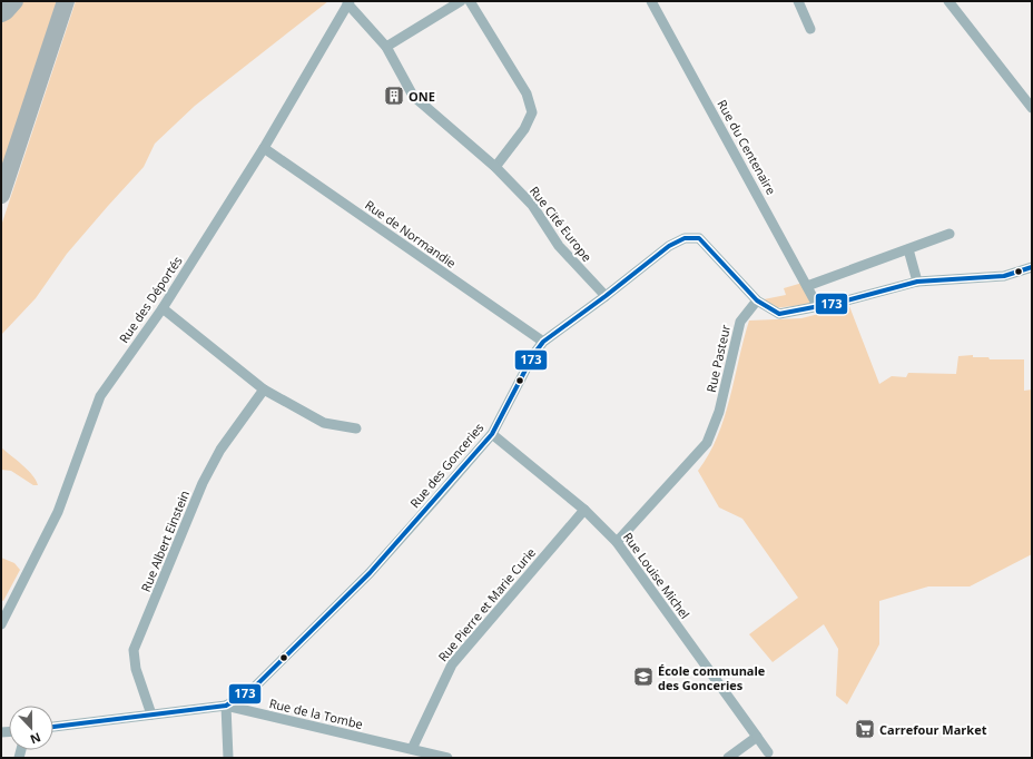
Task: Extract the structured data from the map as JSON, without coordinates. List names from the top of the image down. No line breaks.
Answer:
{"streets":{"street":["Rue du Centenaire","Rue Cité Europe","Rue de Normandie","Rue des Déportés","Rue Pasteur","Rue des Gonceries","Rue Albert Einstein","Rue Louise Michel","Rue Pierre et Marie Curie","Rue de la Tombe"]},"crossings":[["Rue Cité Europe","Rue des Déportés"],["Rue Cité Europe","Rue des Gonceries"],["Rue de Normandie","Rue des Déportés"],["Rue de Normandie","Rue des Gonceries"],["Rue Pasteur","Rue des Gonceries"],["Rue Pasteur","Rue Louise Michel"],["Rue des Gonceries","Rue Louise Michel"],["Rue des Gonceries","Rue de la Tombe"],["Rue Albert Einstein","Rue de la Tombe"],["Rue Louise Michel","Rue Pierre et Marie Curie"],["Rue Pierre et Marie Curie","Rue de la Tombe"]],"places":{"building":["ONE"],"school or university":["École communale des Gonceries"],"supermarket":["Carrefour Market"]},"lines":["transit line 173"],"north":"bottom"}
